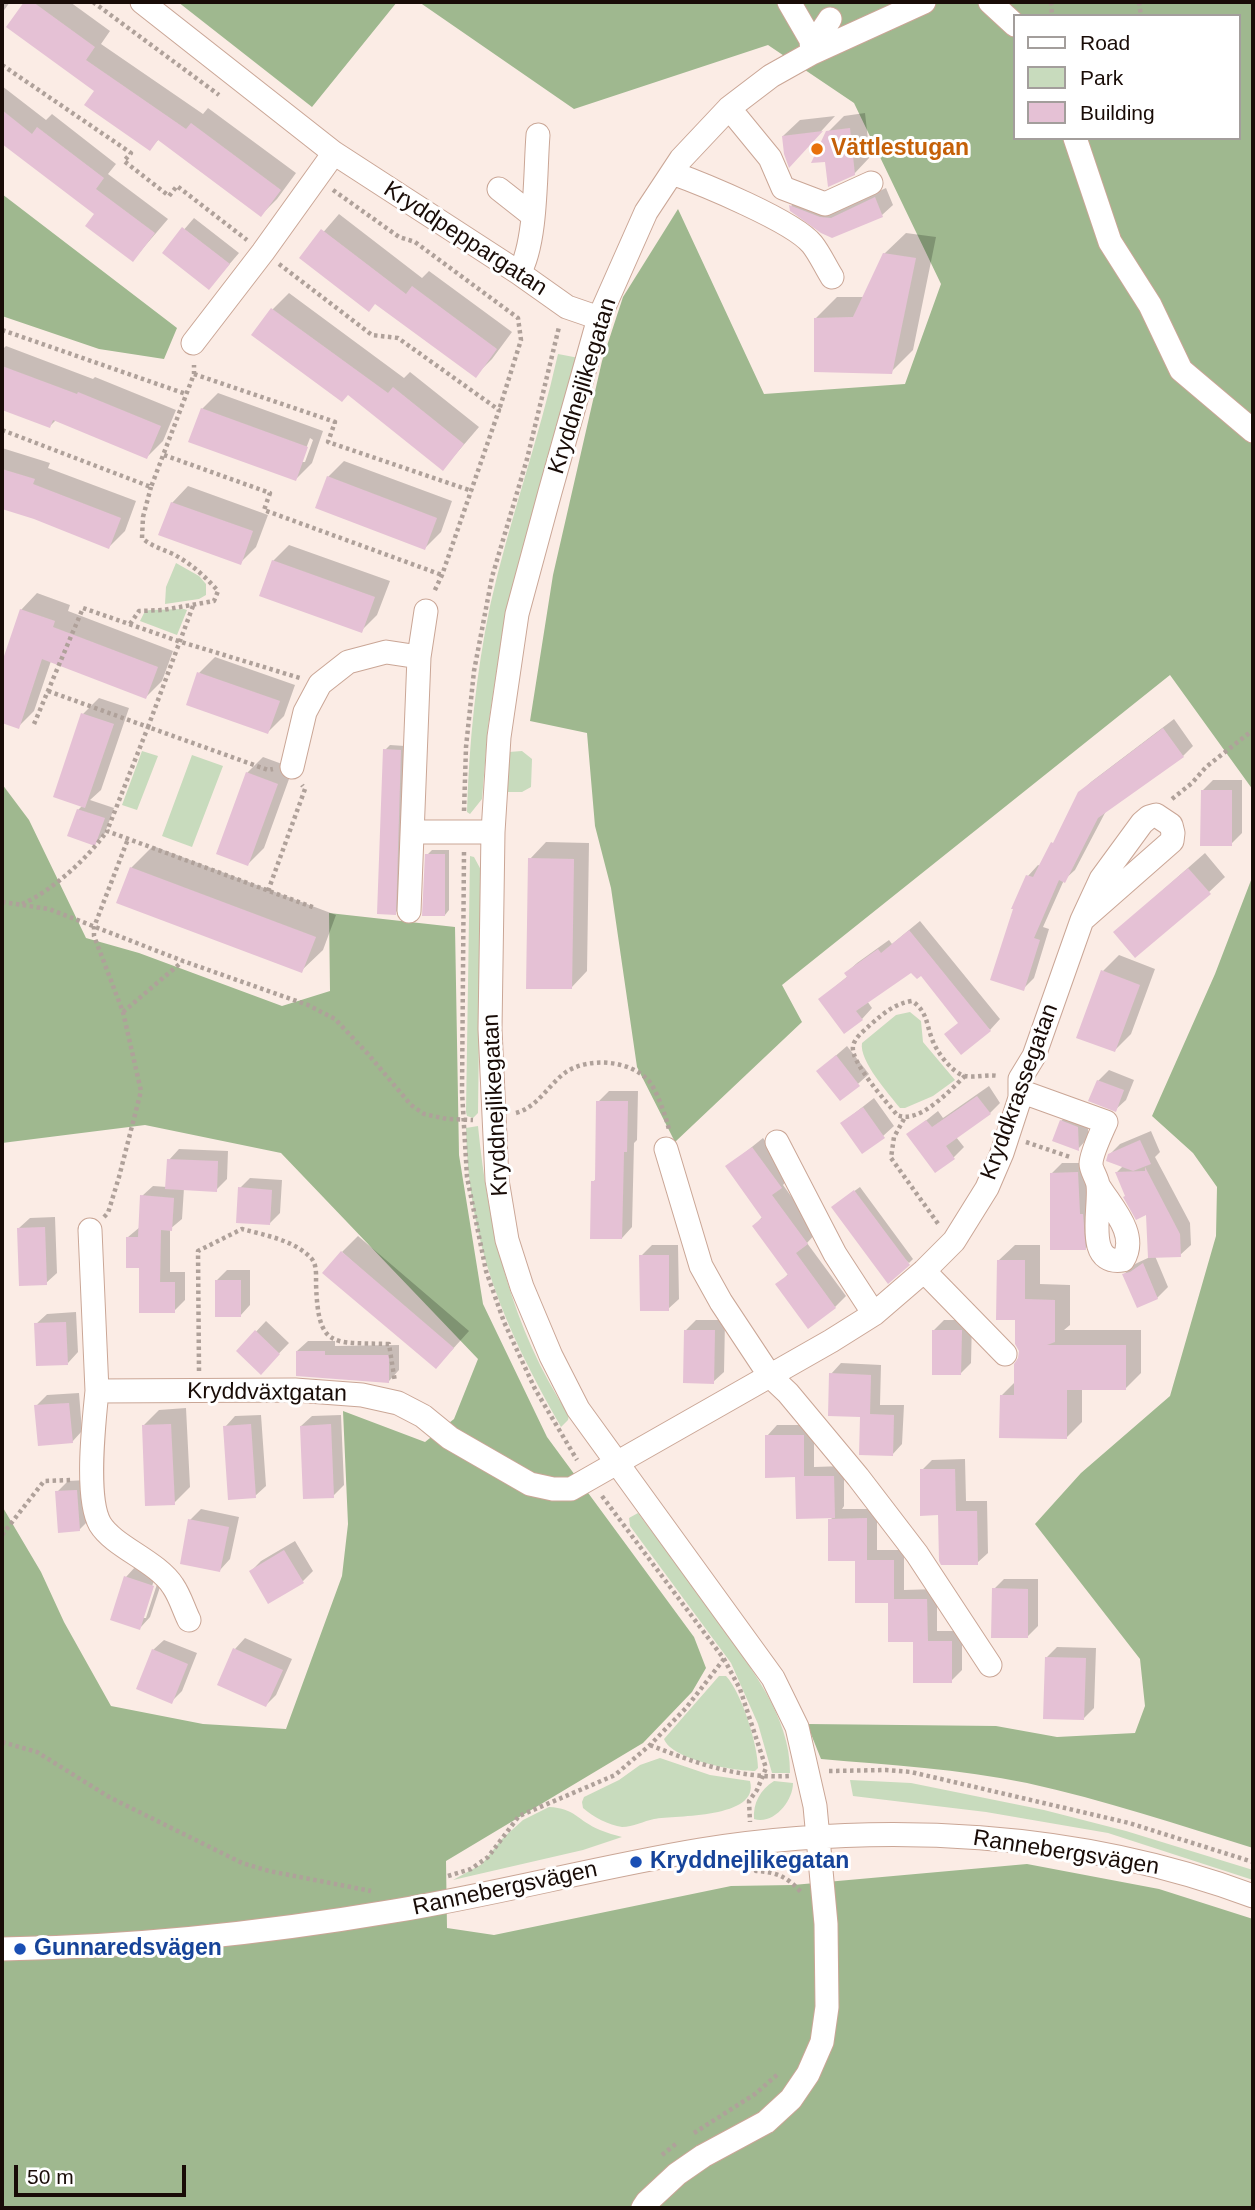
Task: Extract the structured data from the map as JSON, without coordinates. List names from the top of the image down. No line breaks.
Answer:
{"streets":{"street":["Kryddpeppargatan","Kryddnejlikegatan","Kryddkrassegatan","Kryddväxtgatan","Rannebergsvägen"]},"crossings":[["Kryddpeppargatan","Kryddnejlikegatan"],["Kryddnejlikegatan","Kryddkrassegatan"],["Kryddnejlikegatan","Kryddväxtgatan"],["Kryddnejlikegatan","Rannebergsvägen"],["Kryddkrassegatan","Kryddväxtgatan"]],"places":["Vättlestugan","Kryddnejlikegatan","Gunnaredsvägen"],"legend":["Road","Park","Building"],"scale_bar":"50 m"}
